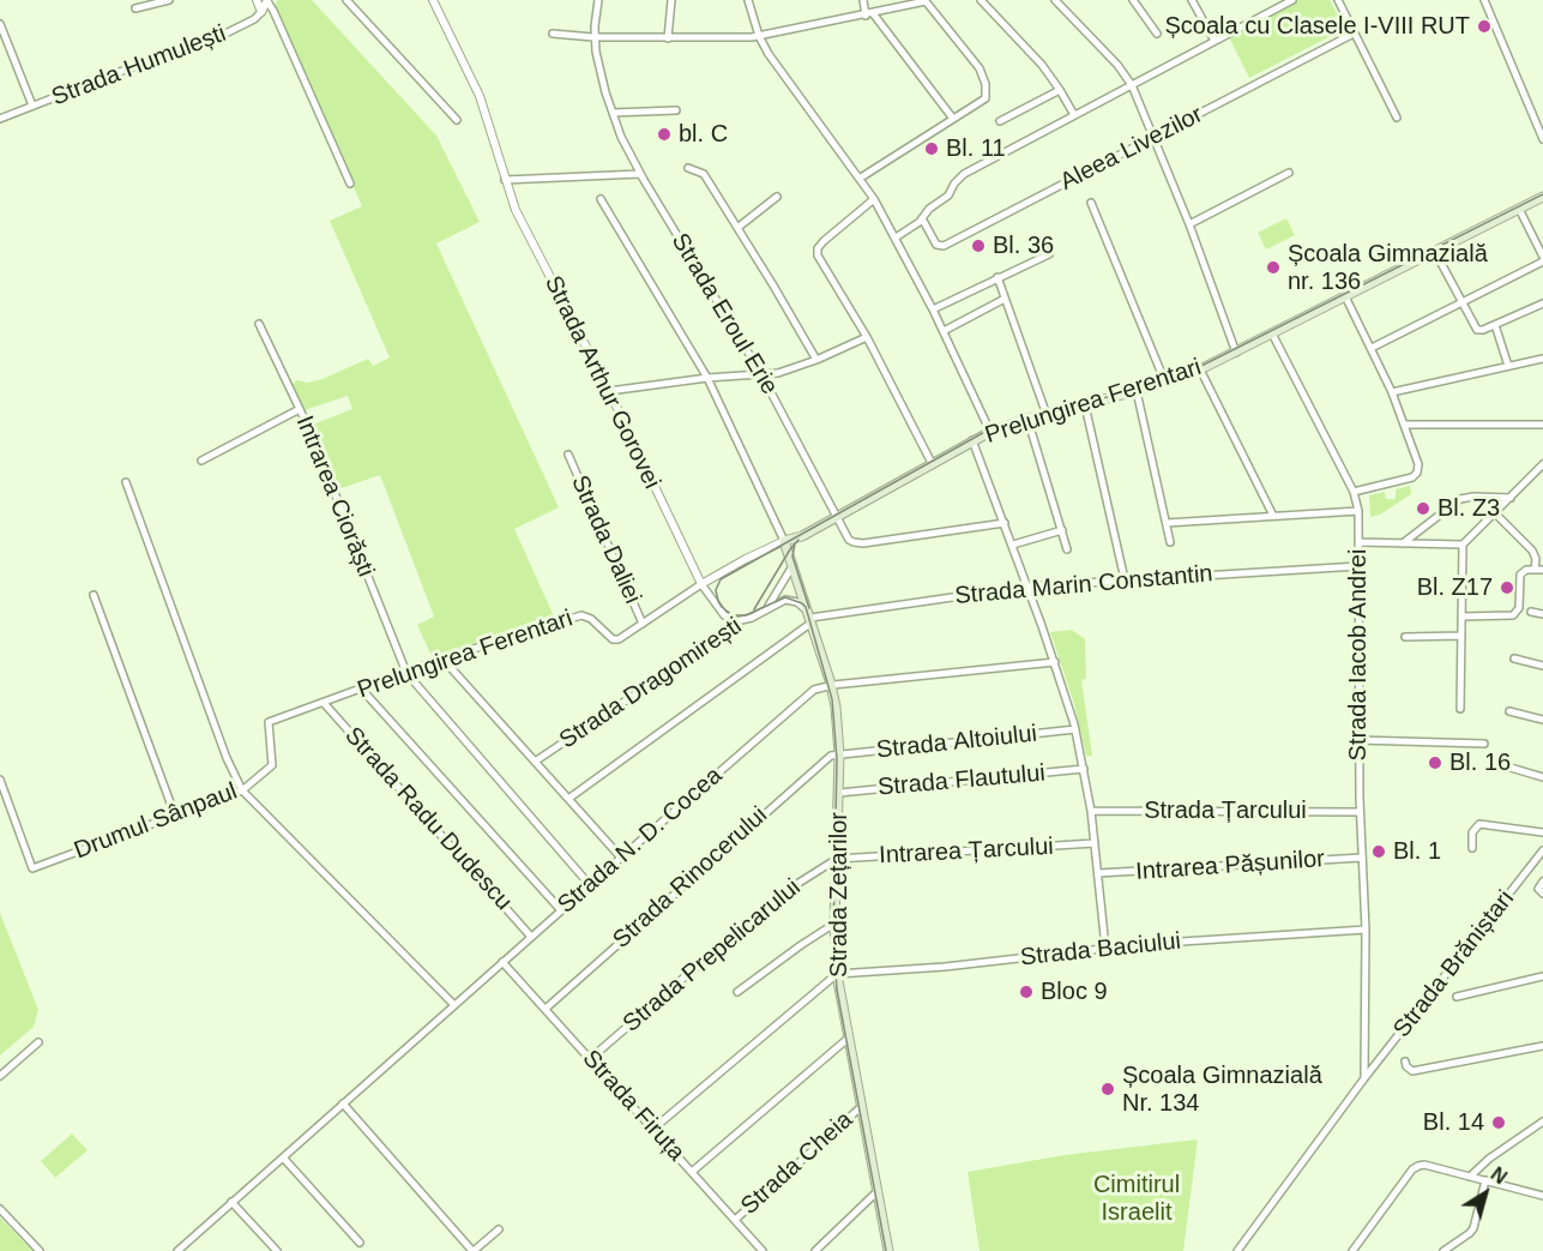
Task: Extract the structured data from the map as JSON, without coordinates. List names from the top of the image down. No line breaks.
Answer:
{"streets":{"main road":["Prelungirea Ferentari","Strada Zețarilor"],"street":["Strada Humulești","Aleea Livezilor","Strada Eroul Erie","Strada Arthur Gorovei","Intrarea Ciorăști","Strada Daliei","Strada Marin Constantin","Strada Iacob Andrei","Strada Dragomirești","Strada Altoiului","Strada Flautului","Strada Țarcului","Strada Radu Dudescu","Drumul Sânpaul","Strada N. D. Cocea","Intrarea Țarcului","Intrarea Pășunilor","Strada Rinocerului","Strada Baciului","Strada Prepelicarului","Strada Brăniștari","Strada Firuța","Strada Cheia"]},"crossings":[["Strada Eroul Erie","Prelungirea Ferentari"],["Strada Arthur Gorovei","Prelungirea Ferentari"],["Prelungirea Ferentari","Intrarea Ciorăști"],["Prelungirea Ferentari","Strada Daliei"],["Prelungirea Ferentari","Strada Iacob Andrei"],["Prelungirea Ferentari","Strada Radu Dudescu"],["Prelungirea Ferentari","Drumul Sânpaul"],["Prelungirea Ferentari","Strada Zețarilor"],["Intrarea Ciorăști","Strada N. D. Cocea"],["Strada Marin Constantin","Strada Iacob Andrei"],["Strada Marin Constantin","Strada Dragomirești"],["Strada Marin Constantin","Strada Zețarilor"],["Strada Iacob Andrei","Strada Țarcului"],["Strada Iacob Andrei","Intrarea Pășunilor"],["Strada Iacob Andrei","Strada Baciului"],["Strada Iacob Andrei","Strada Brăniștari"],["Strada Dragomirești","Strada Zețarilor"],["Strada Altoiului","Strada Rinocerului"],["Strada Altoiului","Strada Zețarilor"],["Strada Flautului","Strada Zețarilor"],["Strada Radu Dudescu","Strada N. D. Cocea"],["Strada N. D. Cocea","Strada Zețarilor"],["Strada N. D. Cocea","Strada Firuța"],["Intrarea Țarcului","Strada Zețarilor"],["Intrarea Țarcului","Strada Prepelicarului"],["Strada Rinocerului","Strada Zețarilor"],["Strada Rinocerului","Strada Firuța"],["Strada Zețarilor","Strada Baciului"],["Strada Zețarilor","Strada Prepelicarului"],["Strada Zețarilor","Strada Cheia"],["Strada Prepelicarului","Strada Firuța"],["Strada Firuța","Strada Cheia"]],"parks":["Cimitirul Israelit"],"places":["Școala cu Clasele I-VIII RUT","bl. C","Bl. 11","Bl. 36","Școala Gimnazială nr. 136","Bl. Z3","Bl. Z17","Bl. 16","Bl. 1","Bloc 9","Școala Gimnazială Nr. 134","Bl. 14"],"north":"top right"}
